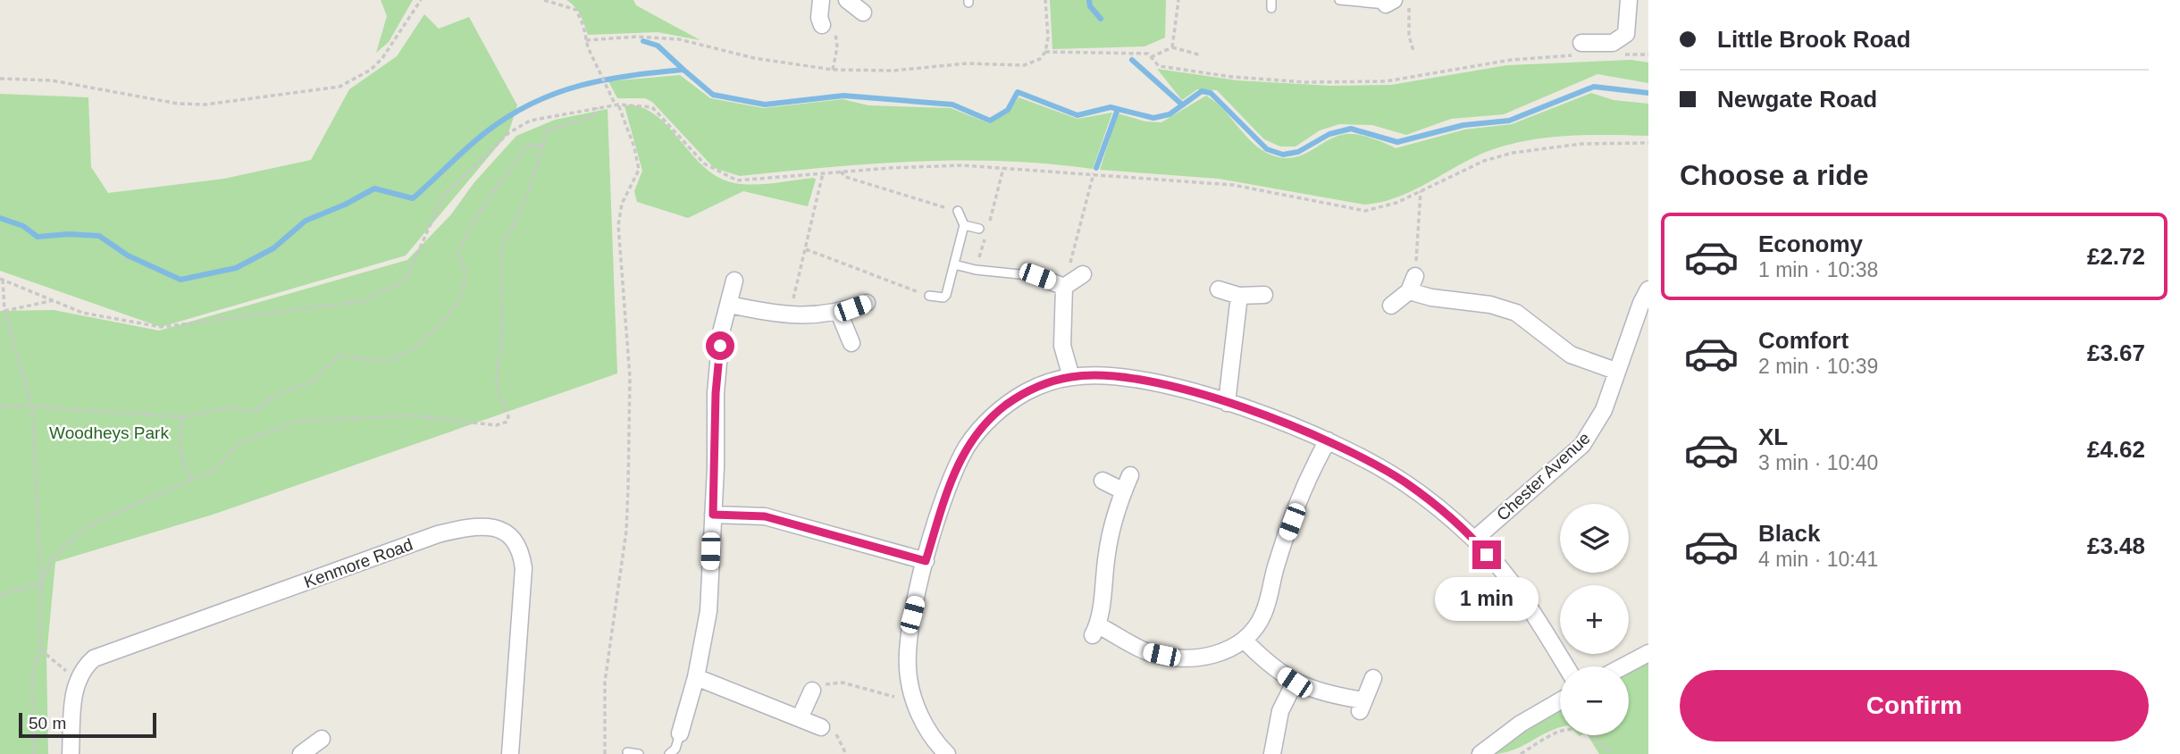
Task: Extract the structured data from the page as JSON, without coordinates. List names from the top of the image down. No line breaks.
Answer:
{"streets":{"street":["Chester Avenue","Kenmore Road"]},"parks":["Woodheys Park"],"scale_bar":"50 m","page":{"banner":["Little Brook Road","Newgate Road"],"heading":"Choose a ride","list":[{"name":"Economy","note":"1 min · 10:38","value":"£2.72"},{"name":"Comfort","note":"2 min · 10:39","value":"£3.67"},{"name":"XL","note":"3 min · 10:40","value":"£4.62"},{"name":"Black","note":"4 min · 10:41","value":"£3.48"}],"map_buttons":["+","−"],"bubble":"1 min","buttons":"Confirm","scale":"50 m"}}
